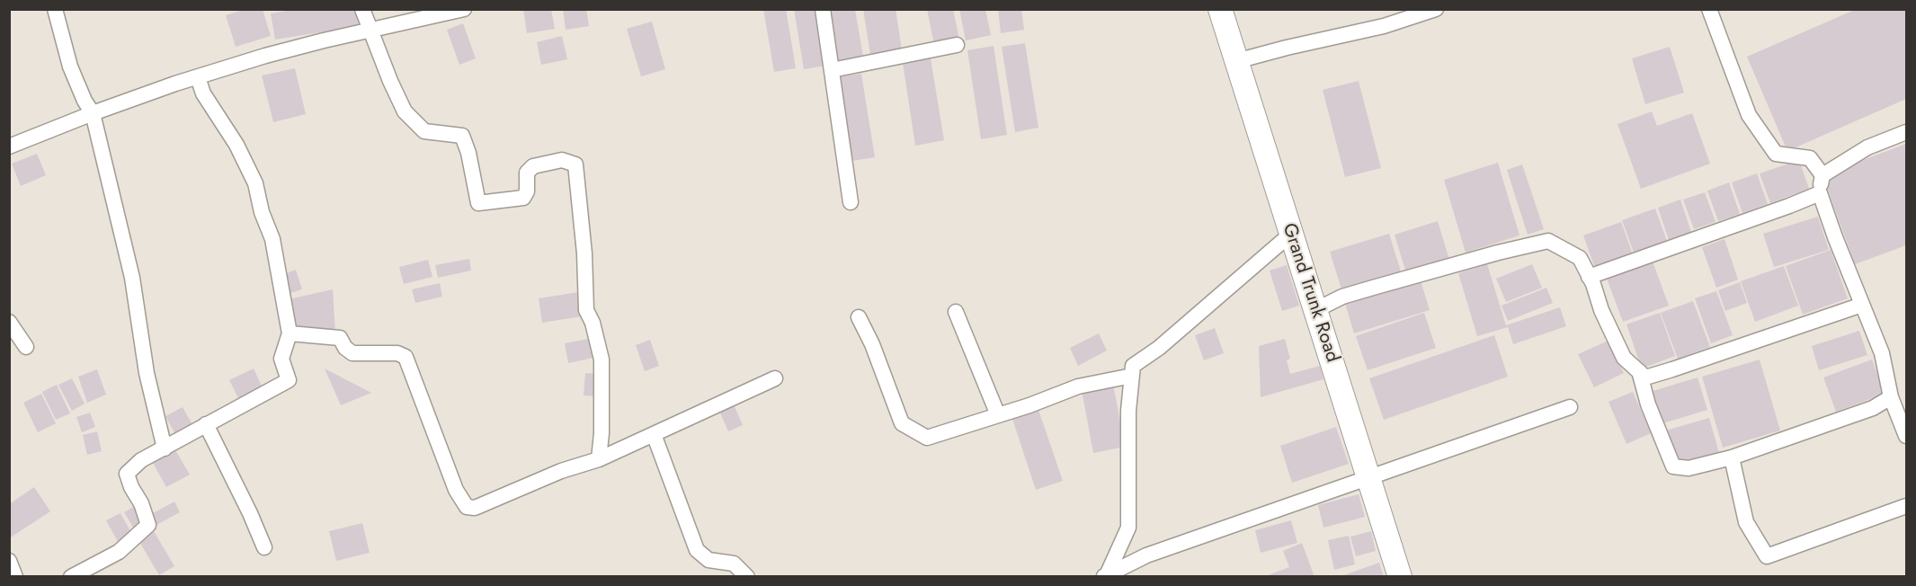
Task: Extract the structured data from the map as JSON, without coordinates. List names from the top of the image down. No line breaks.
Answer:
{"streets":{"main road":["Grand Trunk Road"]}}
